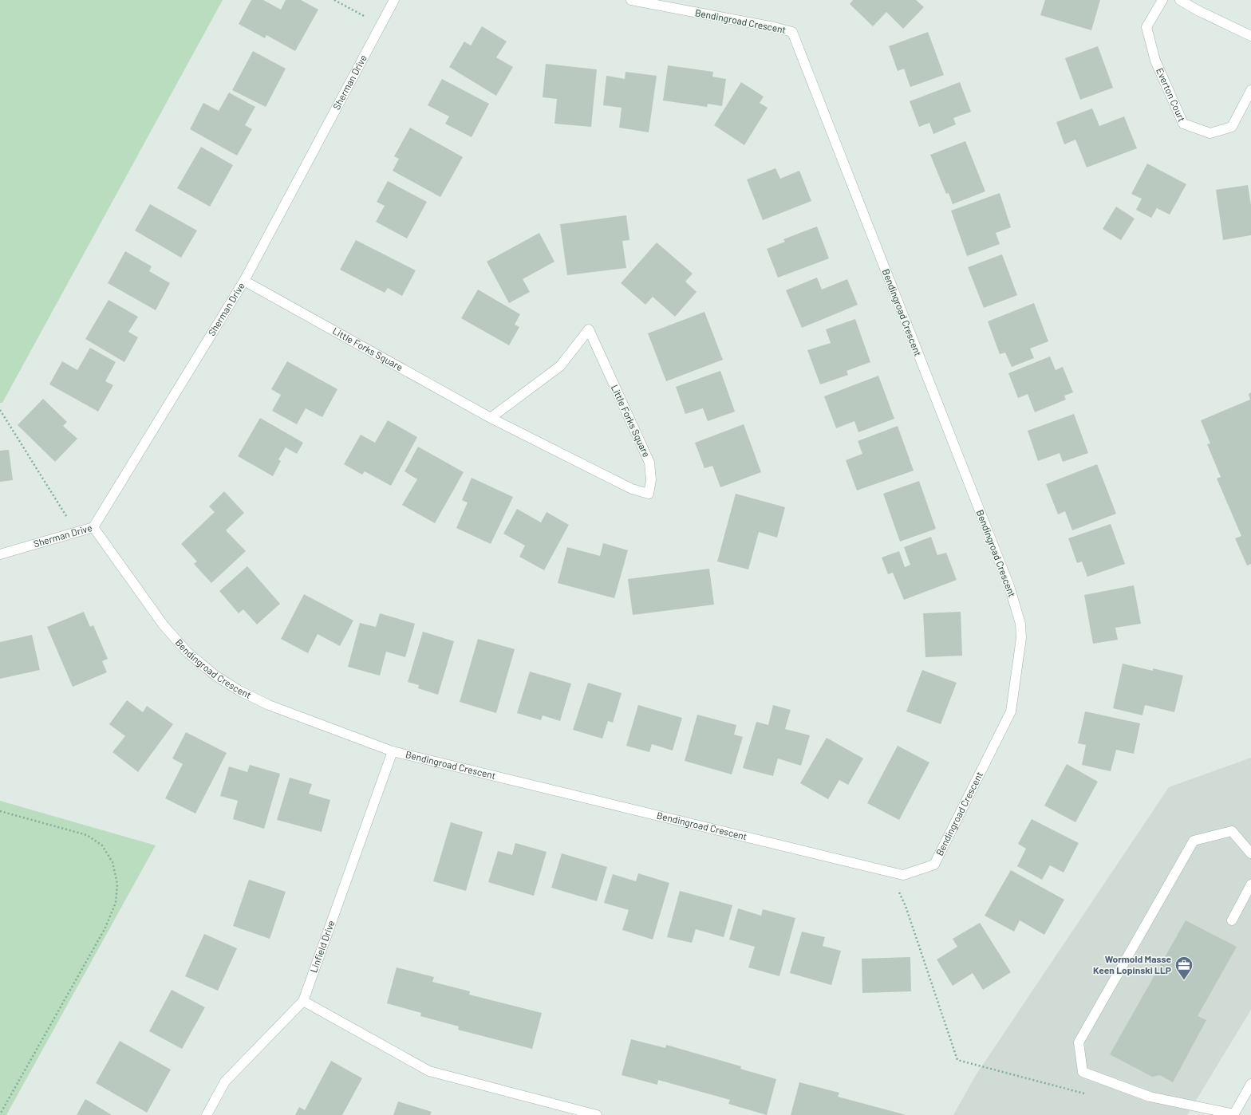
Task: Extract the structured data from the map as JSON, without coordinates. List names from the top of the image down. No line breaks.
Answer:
{"streets":{"street":["Bendingroad Crescent","Sherman Drive","Everton Court","Little Forks Square","Linfield Drive"]},"crossings":[["Bendingroad Crescent","Sherman Drive"],["Bendingroad Crescent","Linfield Drive"],["Sherman Drive","Little Forks Square"]],"places":{"office":["Wormold Masse Keen Lopinski LLP"]}}
